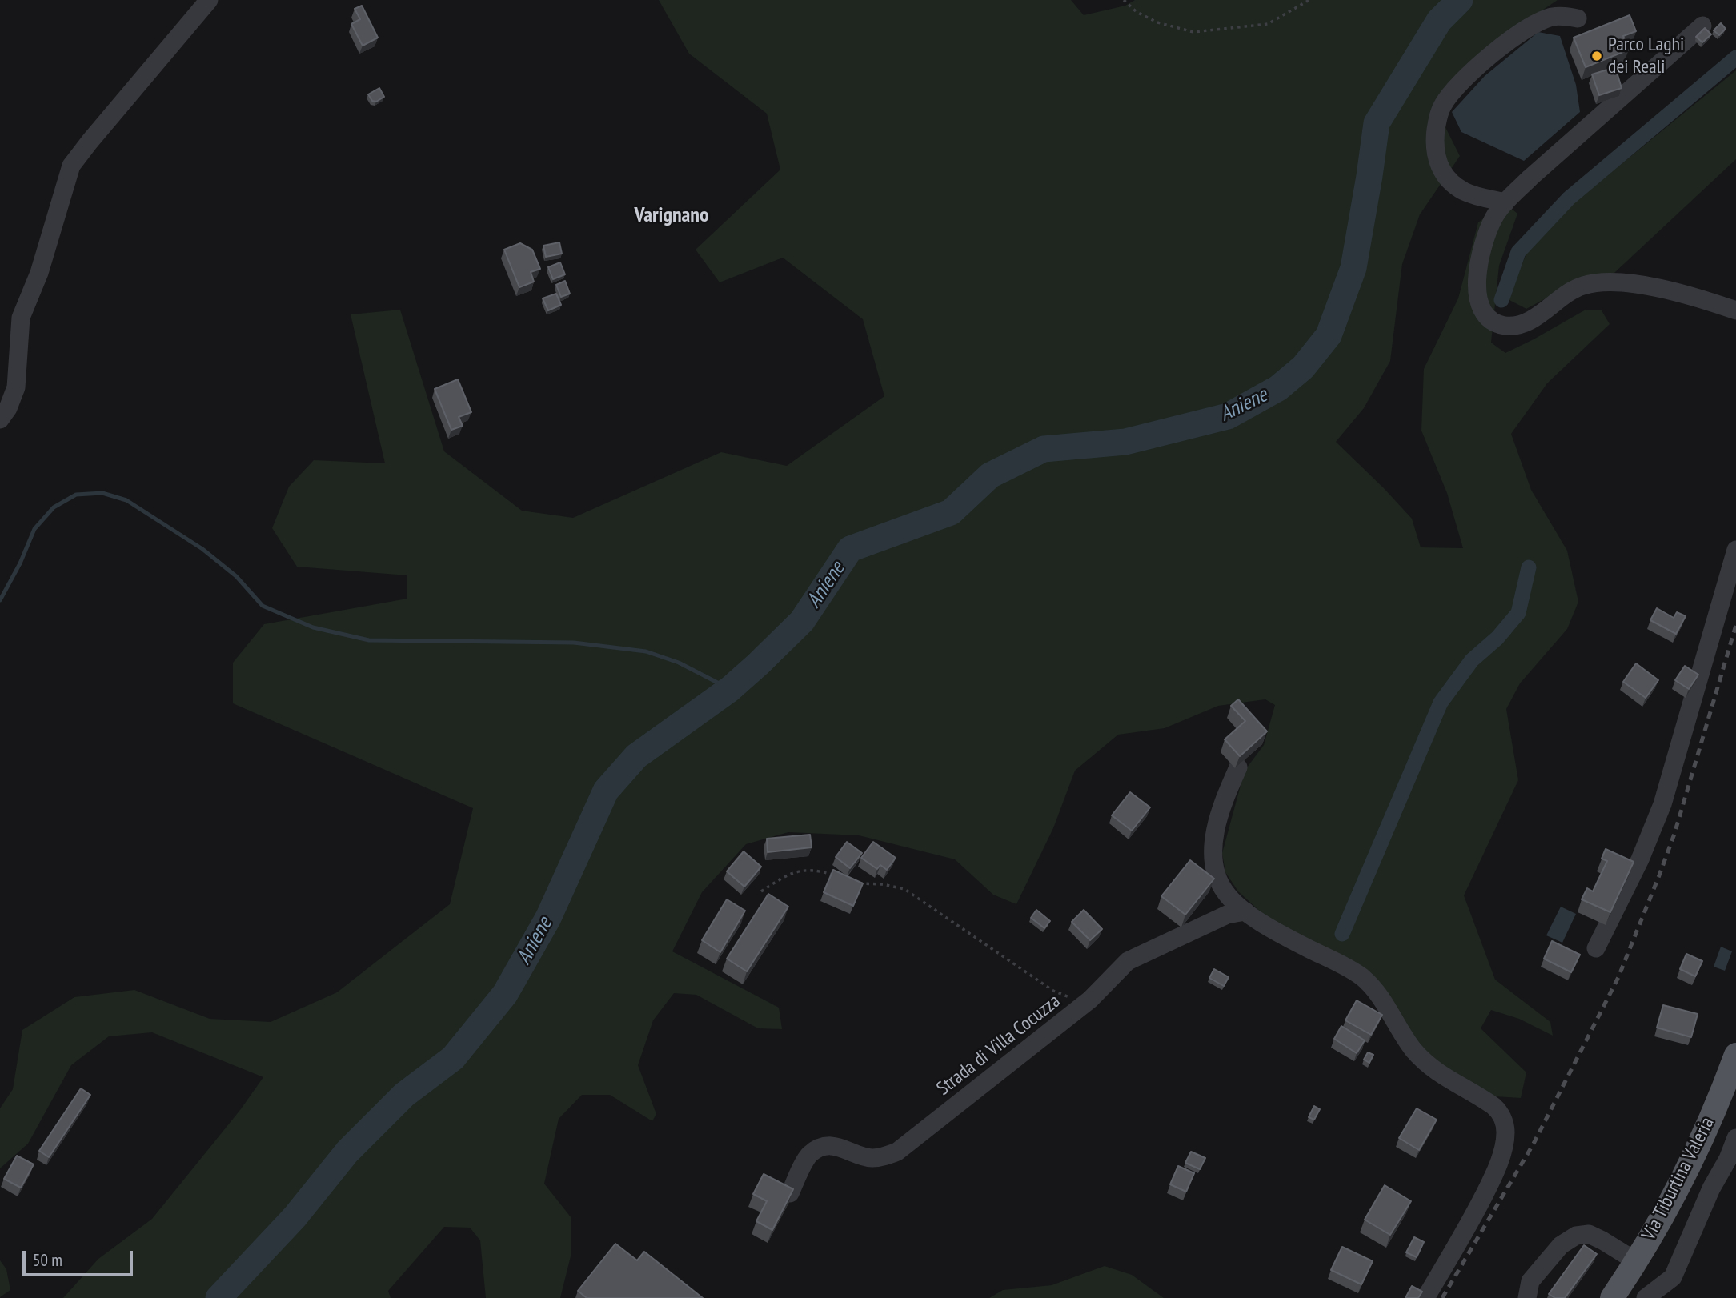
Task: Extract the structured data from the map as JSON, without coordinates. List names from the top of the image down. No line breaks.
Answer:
{"streets":{"main road":["Via Tiburtina Valeria"],"street":["Strada di Villa Cocuzza"]},"districts":["Varignano"],"water":["Aniene"],"places":["Parco Laghi dei Reali"],"scale_bar":"50 m"}
